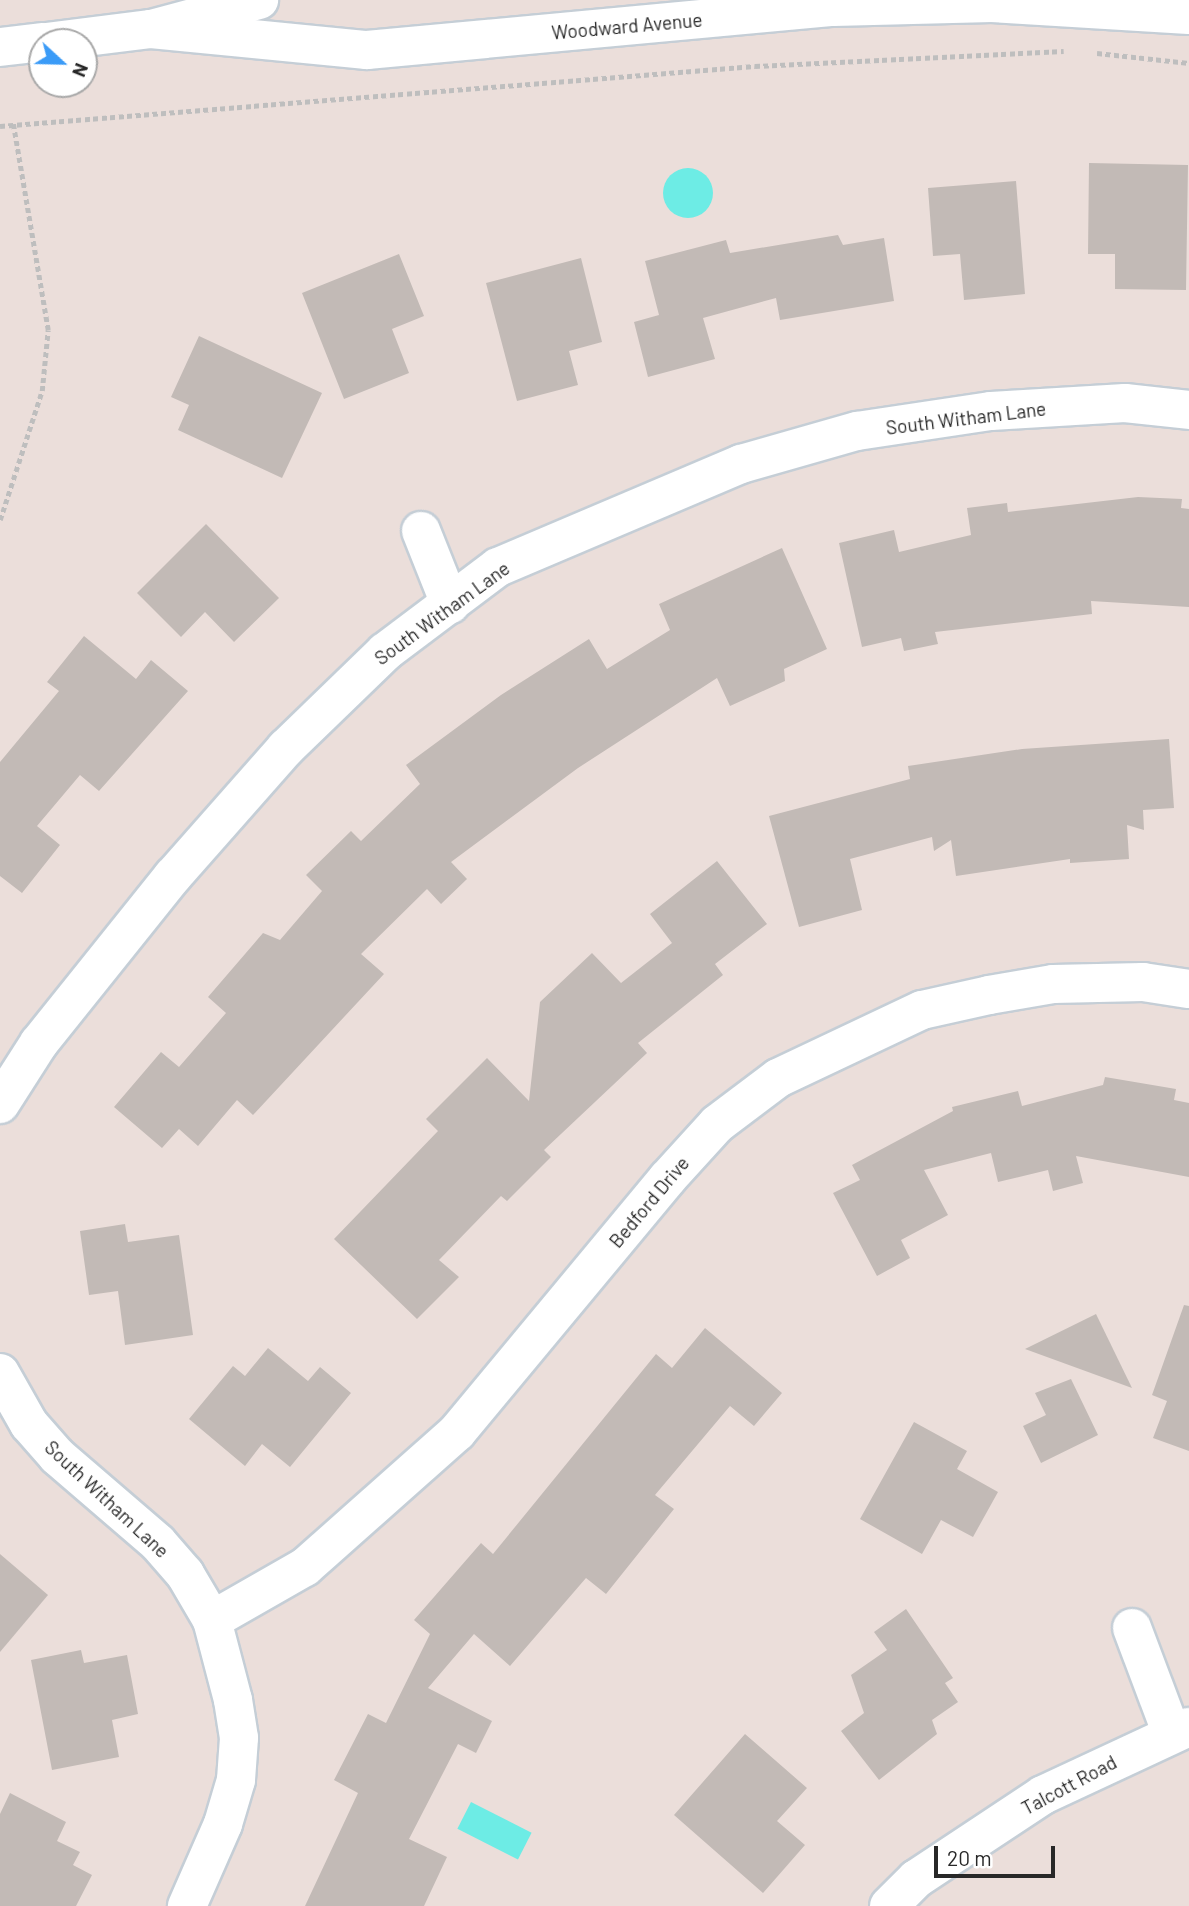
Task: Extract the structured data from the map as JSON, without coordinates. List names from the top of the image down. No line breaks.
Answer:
{"streets":{"street":["Woodward Avenue","South Witham Lane","Bedford Drive","Talcott Road"]},"crossings":[["South Witham Lane","Bedford Drive"]],"scale_bar":"20 m","north":"right"}
